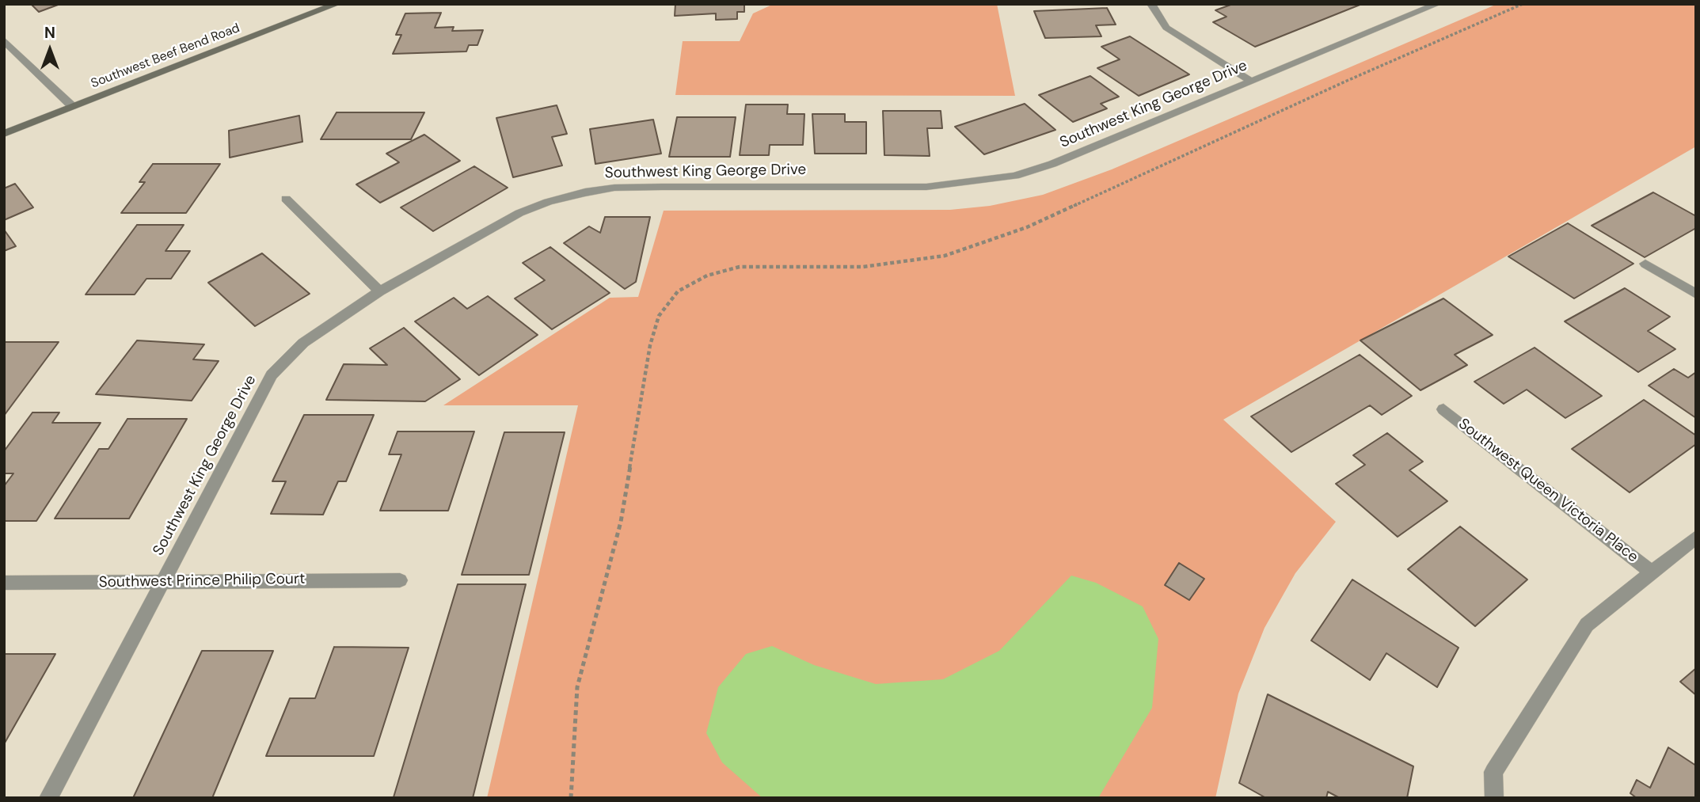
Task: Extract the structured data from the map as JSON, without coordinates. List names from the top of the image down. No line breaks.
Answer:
{"streets":{"main road":["Southwest Beef Bend Road"],"street":["Southwest King George Drive","Southwest Queen Victoria Place","Southwest Prince Philip Court"]},"crossings":[["Southwest King George Drive","Southwest Prince Philip Court"]],"north":"top"}
